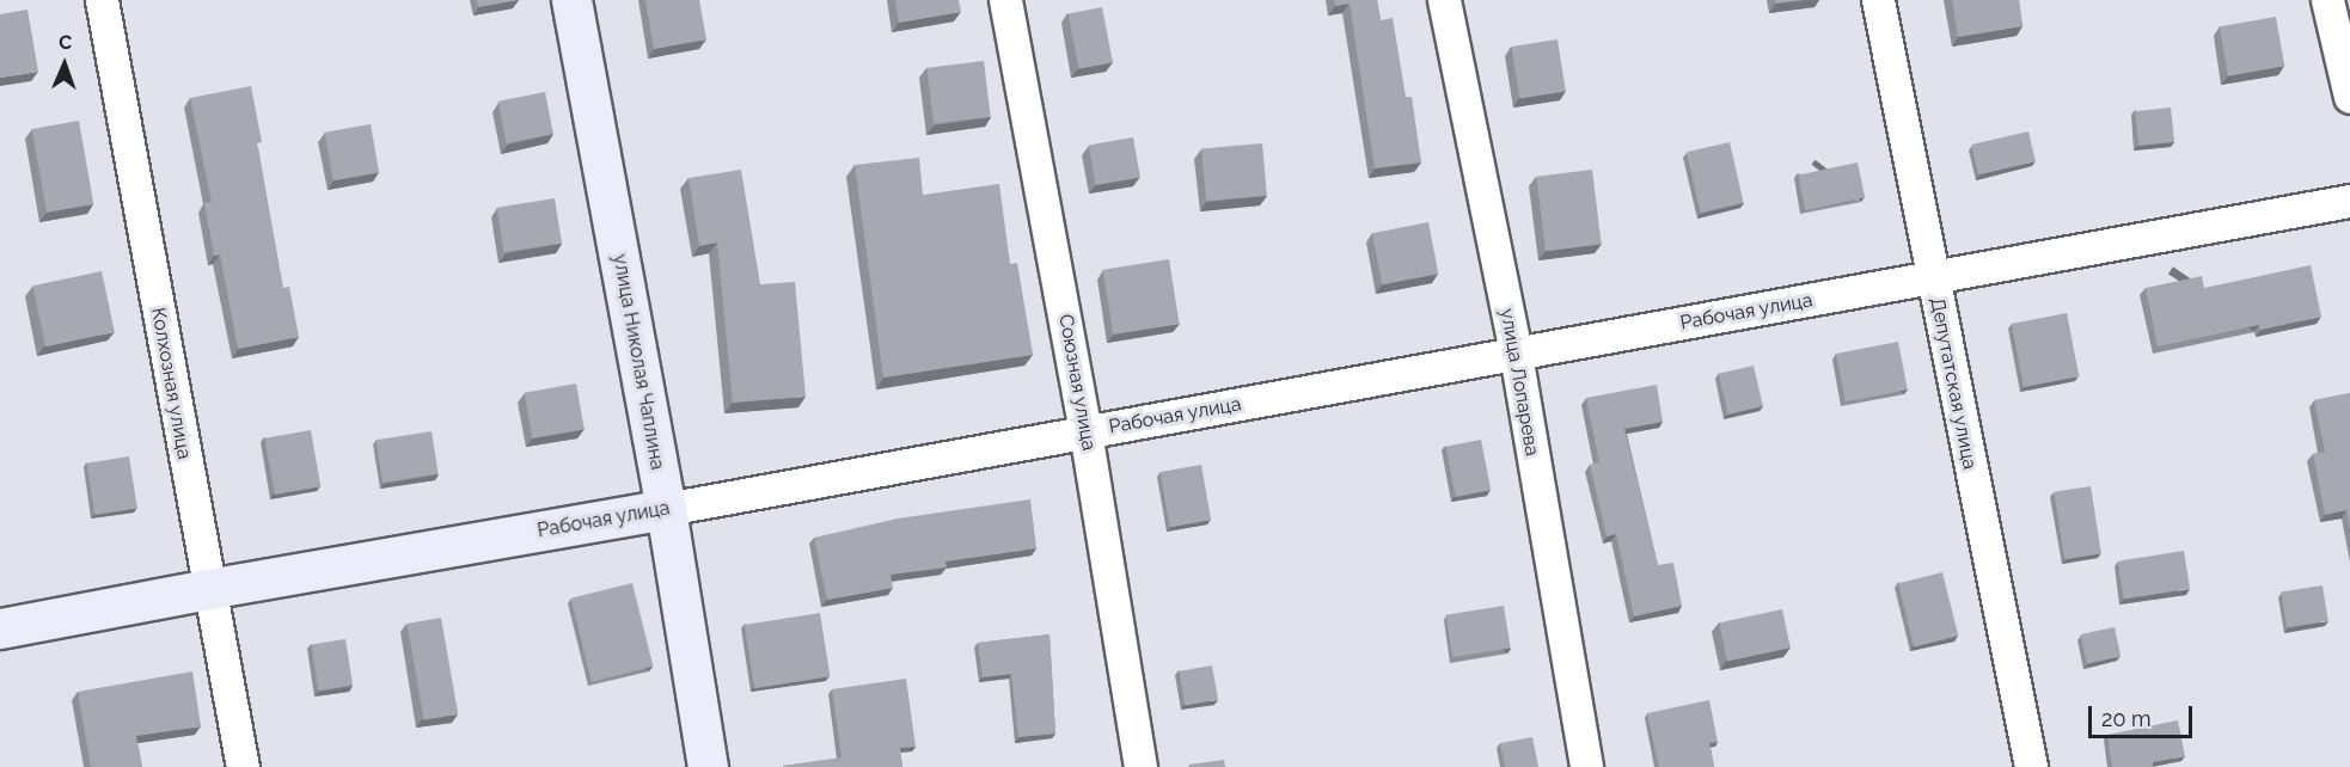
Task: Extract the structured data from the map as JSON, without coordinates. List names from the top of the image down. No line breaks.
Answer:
{"streets":{"street":["Рабочая улица","улица Николая Чаплина","Союзная улица","улица Лопарева","Колхозная улица","Депутатская улица"]},"crossings":[["Рабочая улица","улица Николая Чаплина"],["Рабочая улица","Союзная улица"],["Рабочая улица","улица Лопарева"],["Рабочая улица","Колхозная улица"],["Рабочая улица","Депутатская улица"]],"scale_bar":"20 m","north":"top"}
